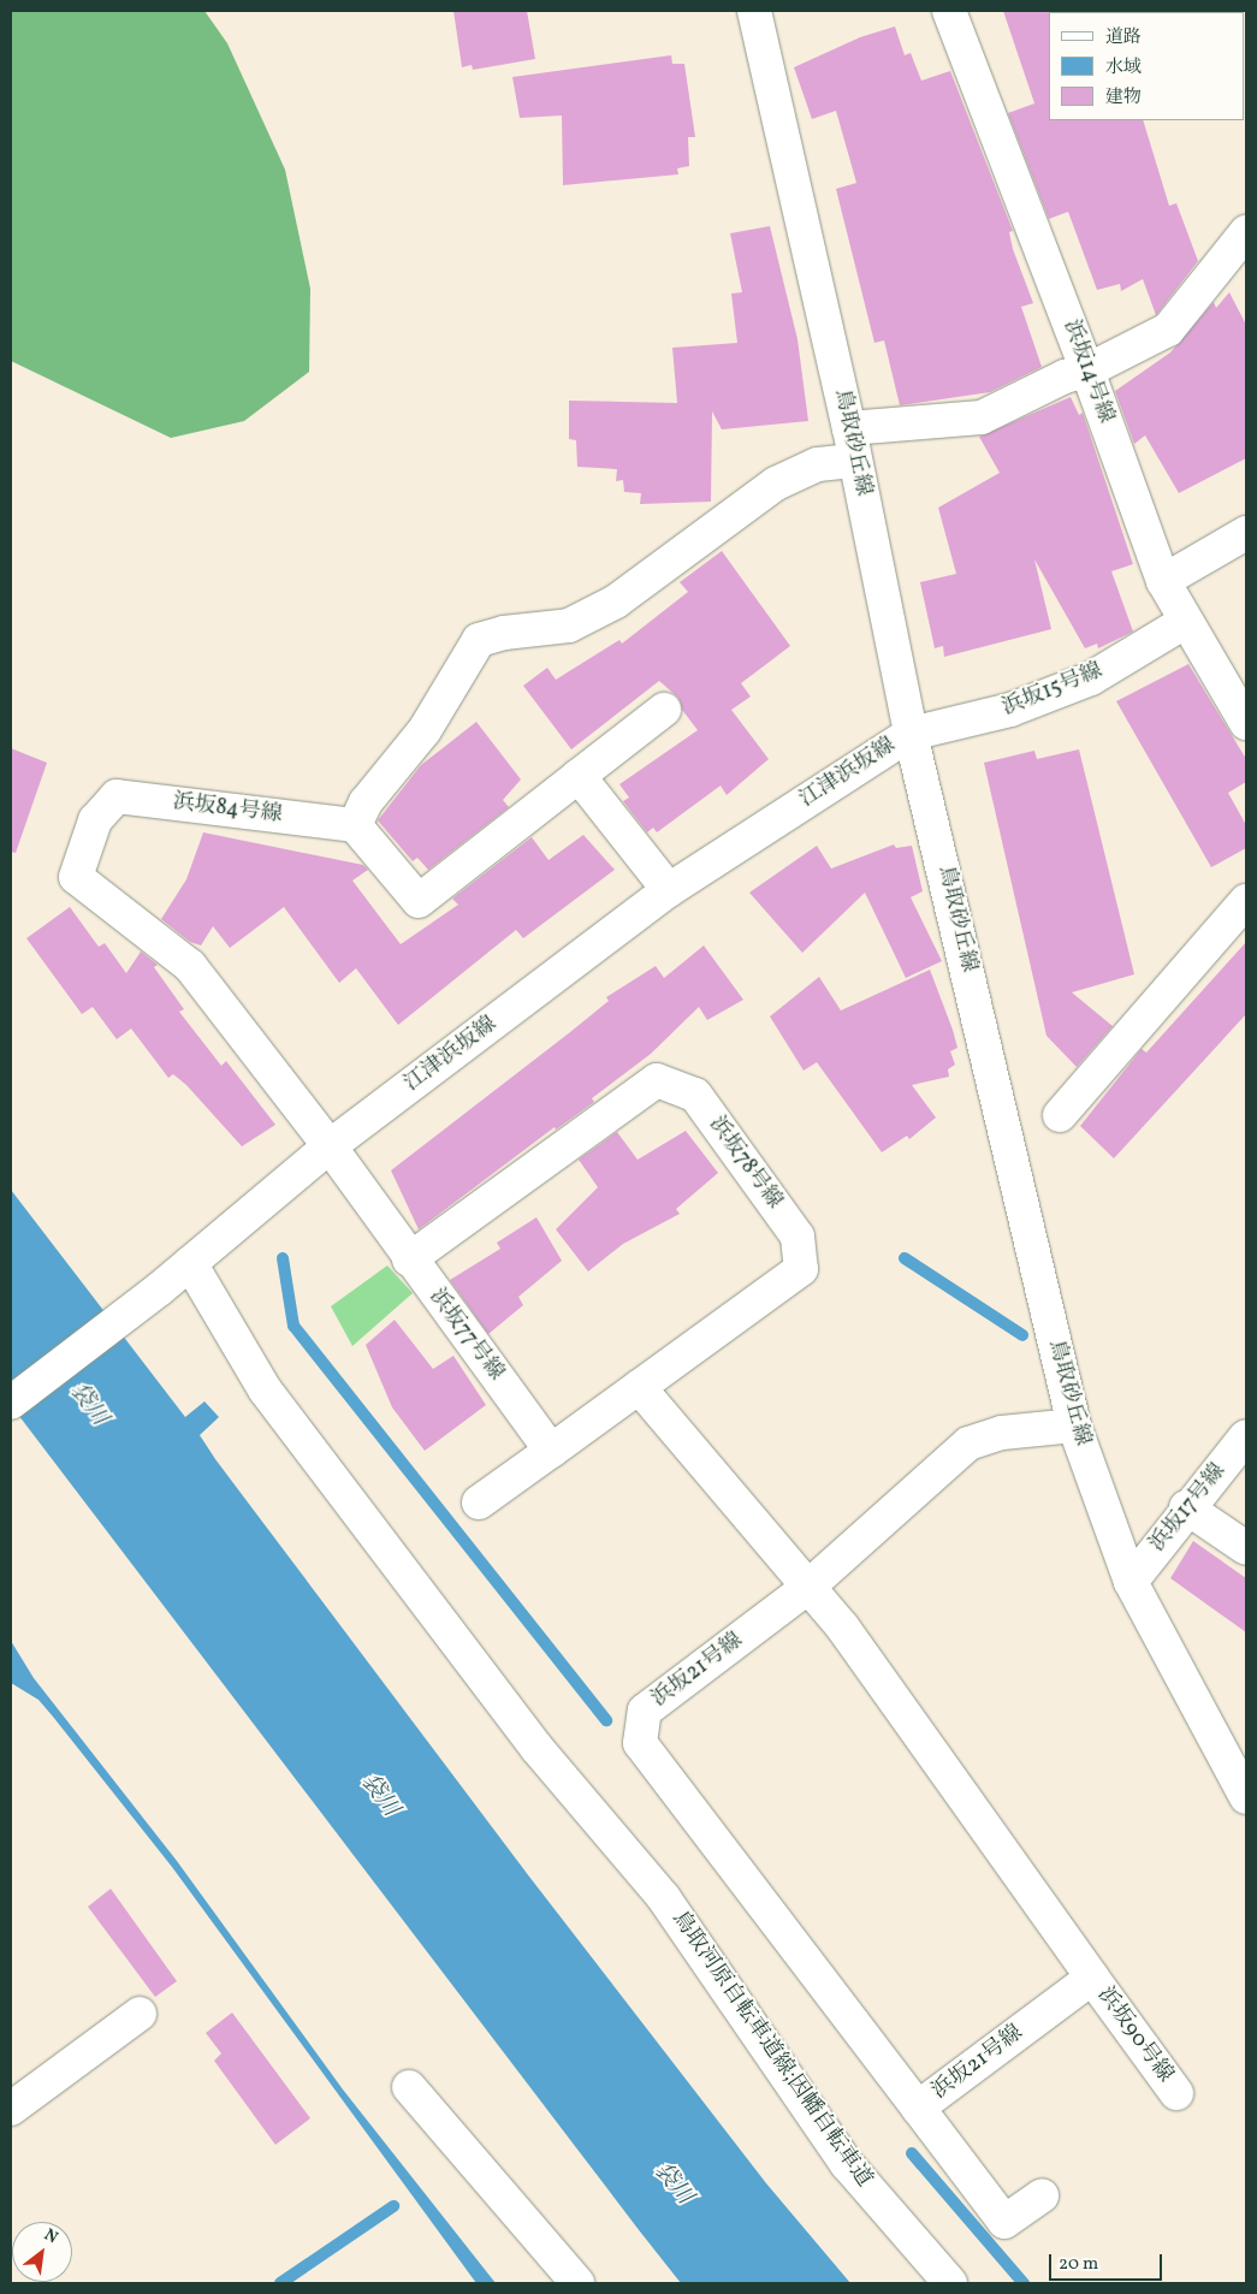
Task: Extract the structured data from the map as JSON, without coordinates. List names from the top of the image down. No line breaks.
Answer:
{"streets":{"street":["浜坂14号線","鳥取砂丘線","浜坂15号線","江津浜坂線","浜坂84号線","浜坂78号線","浜坂77号線","浜坂17号線","浜坂21号線","浜坂90号線","鳥取河原自転車道線;因幡自転車道"]},"crossings":[["浜坂14号線","浜坂15号線"],["鳥取砂丘線","浜坂15号線"],["鳥取砂丘線","江津浜坂線"],["鳥取砂丘線","浜坂17号線"],["鳥取砂丘線","浜坂21号線"],["浜坂15号線","江津浜坂線"],["江津浜坂線","浜坂84号線"],["江津浜坂線","浜坂77号線"],["江津浜坂線","鳥取河原自転車道線;因幡自転車道"],["浜坂84号線","浜坂77号線"],["浜坂78号線","浜坂77号線"],["浜坂21号線","浜坂90号線"]],"water":["袋川"],"legend":["道路","水域","建物"],"scale_bar":"20 m","north":"top right"}
